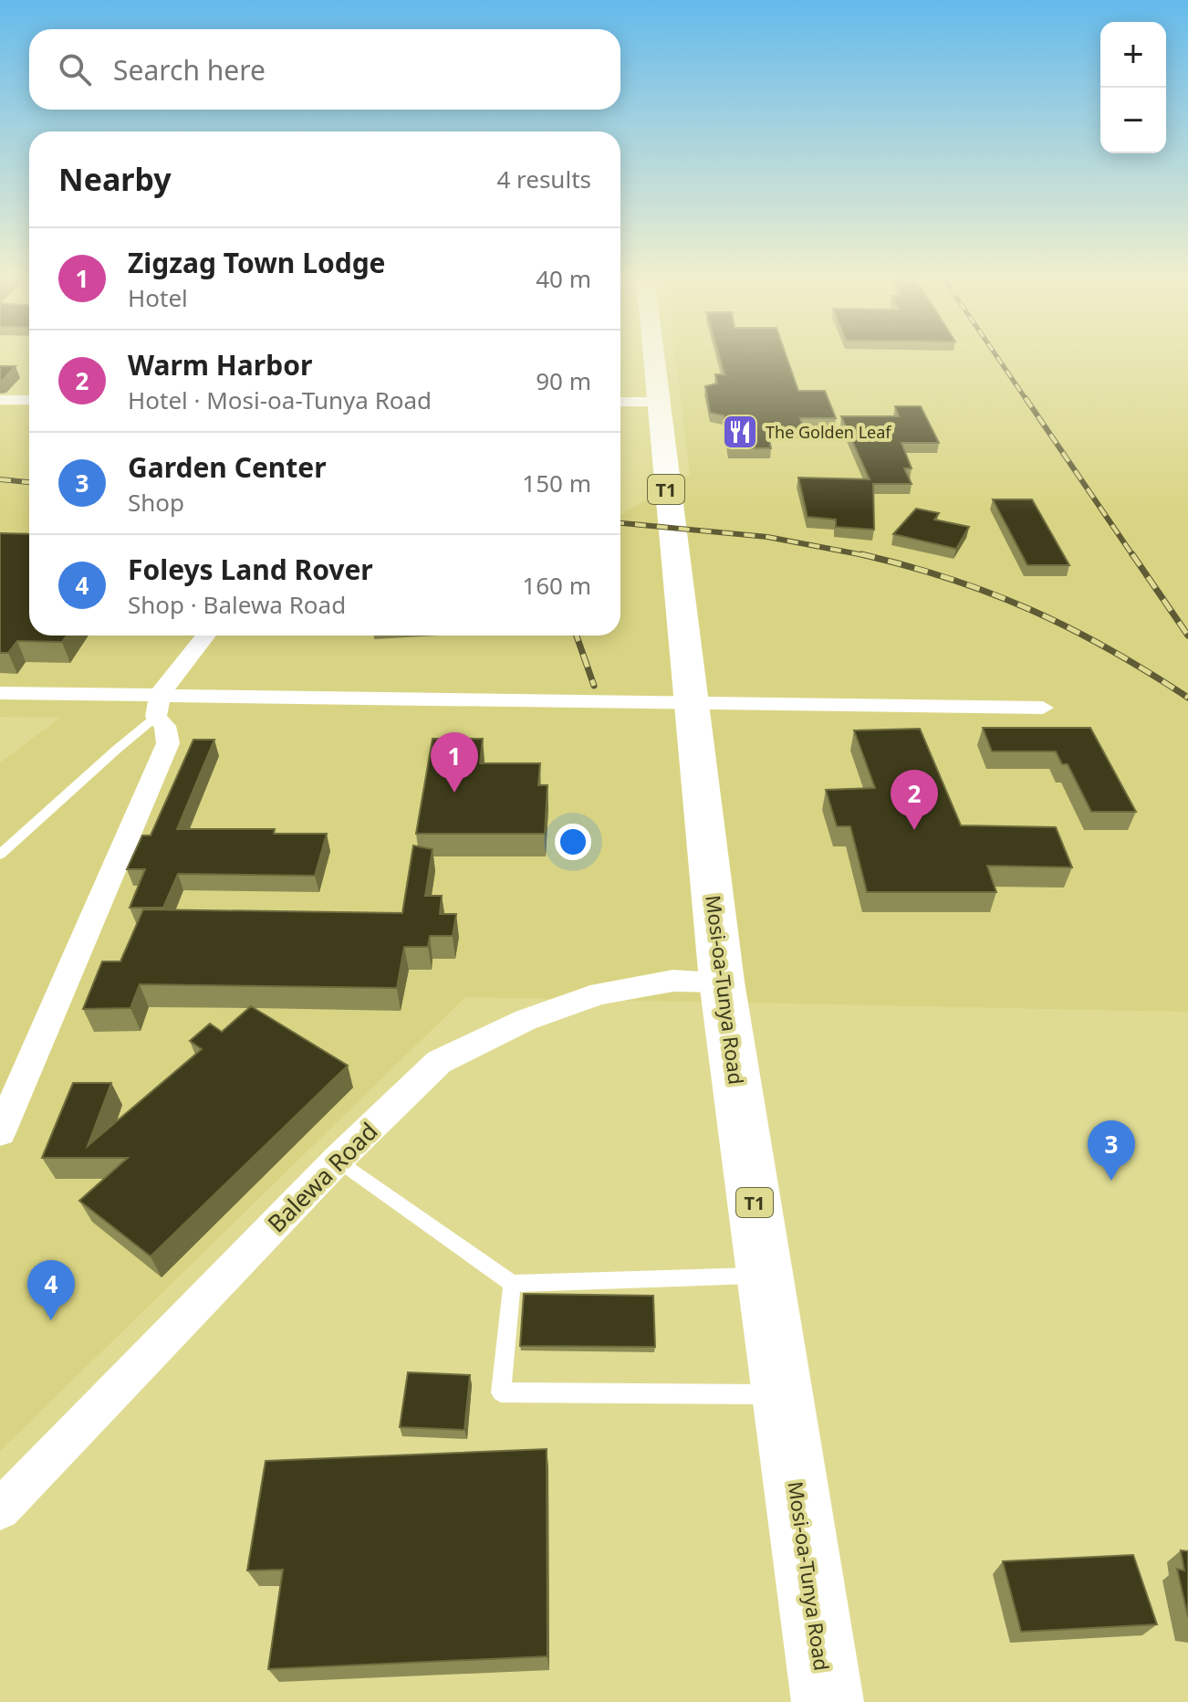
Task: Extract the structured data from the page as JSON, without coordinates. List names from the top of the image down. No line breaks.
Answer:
{"streets":{"highway":["T1","Mosi-oa-Tunya Road"],"street":["Balewa Road"]},"crossings":[["Mosi-oa-Tunya Road","Balewa Road"]],"places":{"restaurant":["The Golden Leaf"]},"page":{"map_buttons":["+","−"],"search":"Search here","heading":["Nearby","4 results"],"list":[{"mark":"1","name":"Zigzag Town Lodge","note":"Hotel","value":"40 m"},{"mark":"2","name":"Warm Harbor","note":"Hotel · Mosi-oa-Tunya Road","value":"90 m"},{"mark":"3","name":"Garden Center","note":"Shop","value":"150 m"},{"mark":"4","name":"Foleys Land Rover","note":"Shop · Balewa Road","value":"160 m"}],"pins":["1","2","3","4"]}}
